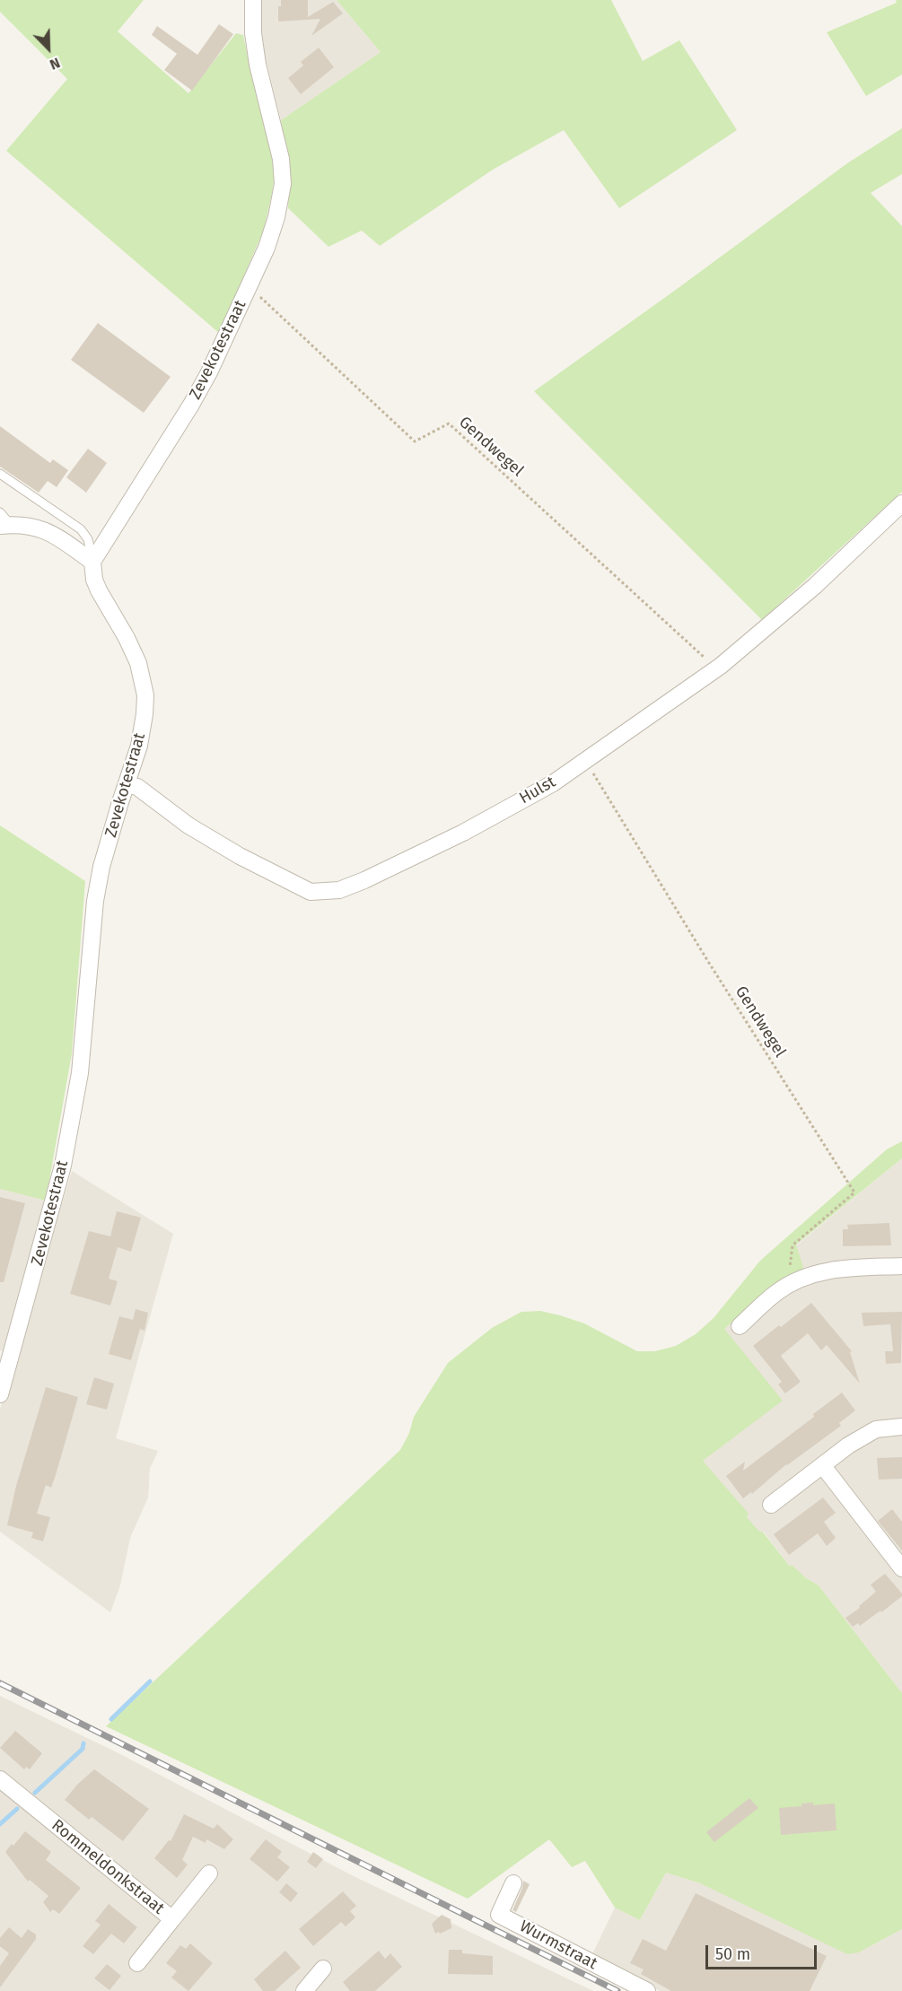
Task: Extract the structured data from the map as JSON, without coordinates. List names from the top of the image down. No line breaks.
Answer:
{"streets":{"street":["Zevekotestraat","Hulst","Rommeldonkstraat","Wurmstraat"],"path":["Gendwegel"]},"crossings":[["Zevekotestraat","Hulst"],["Gendwegel","Hulst"]],"scale_bar":"50 m","north":"bottom right"}
